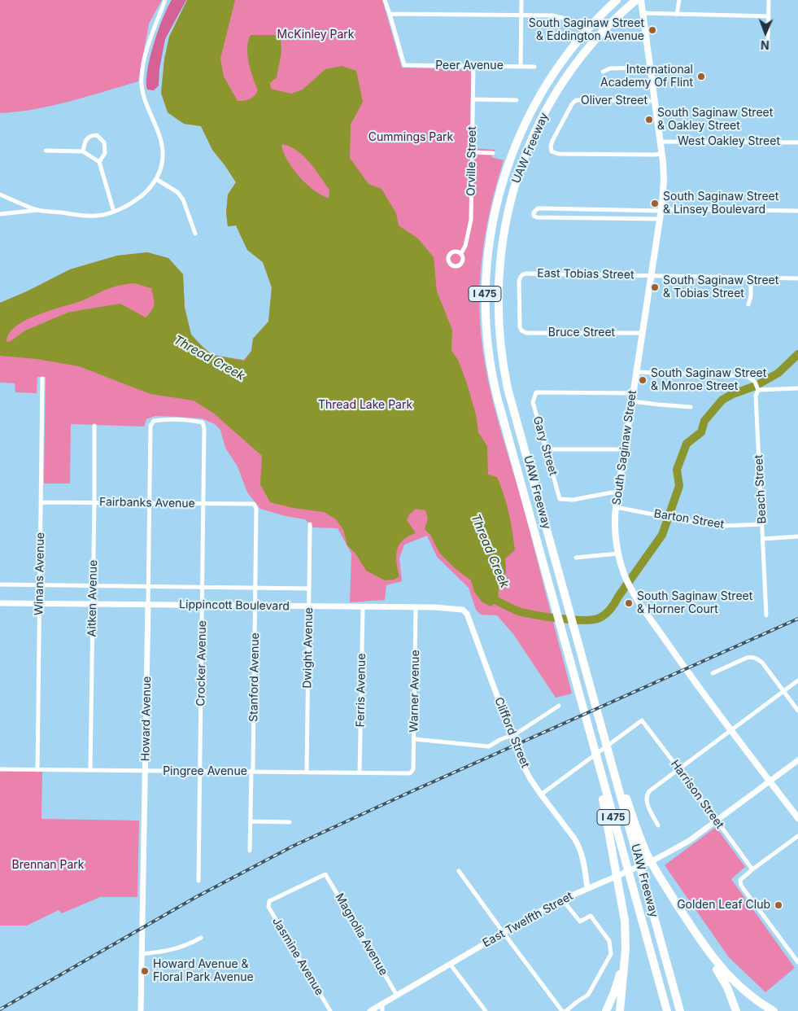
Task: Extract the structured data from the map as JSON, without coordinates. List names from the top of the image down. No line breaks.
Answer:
{"streets":{"highway":["UAW Freeway","I 475"],"main road":["South Saginaw Street"],"street":["Peer Avenue","Oliver Street","West Oakley Street","Orville Street","East Tobias Street","Bruce Street","Gary Street","Beach Street","Fairbanks Avenue","Barton Street","Winans Avenue","Aitken Avenue","Lippincott Boulevard","Dwight Avenue","Crocker Avenue","Stanford Avenue","Ferris Avenue","Warner Avenue","Howard Avenue","Clifford Street","Pingree Avenue","Harrison Street","East Twelfth Street","Magnolia Avenue","Jasmine Avenue"]},"crossings":[["Peer Avenue","Orville Street"],["Oliver Street","South Saginaw Street"],["West Oakley Street","South Saginaw Street"],["East Tobias Street","Bruce Street"],["East Tobias Street","South Saginaw Street"],["Bruce Street","South Saginaw Street"],["Gary Street","South Saginaw Street"],["South Saginaw Street","Beach Street"],["South Saginaw Street","Barton Street"],["South Saginaw Street","East Twelfth Street"],["Beach Street","Barton Street"],["Fairbanks Avenue","Winans Avenue"],["Fairbanks Avenue","Aitken Avenue"],["Fairbanks Avenue","Crocker Avenue"],["Fairbanks Avenue","Stanford Avenue"],["Fairbanks Avenue","Howard Avenue"],["Winans Avenue","Lippincott Boulevard"],["Winans Avenue","Pingree Avenue"],["Aitken Avenue","Lippincott Boulevard"],["Aitken Avenue","Pingree Avenue"],["Lippincott Boulevard","Dwight Avenue"],["Lippincott Boulevard","Crocker Avenue"],["Lippincott Boulevard","Stanford Avenue"],["Lippincott Boulevard","Ferris Avenue"],["Lippincott Boulevard","Warner Avenue"],["Lippincott Boulevard","Howard Avenue"],["Lippincott Boulevard","Clifford Street"],["Dwight Avenue","Pingree Avenue"],["Crocker Avenue","Howard Avenue"],["Crocker Avenue","Pingree Avenue"],["Stanford Avenue","Pingree Avenue"],["Ferris Avenue","Pingree Avenue"],["Warner Avenue","Pingree Avenue"],["Howard Avenue","Pingree Avenue"],["Clifford Street","Harrison Street"],["Clifford Street","East Twelfth Street"],["Harrison Street","East Twelfth Street"],["East Twelfth Street","Magnolia Avenue"],["Magnolia Avenue","Jasmine Avenue"]],"water":["Thread Creek"],"parks":["McKinley Park","Cummings Park","Thread Lake Park","Brennan Park"],"places":["South Saginaw Street & Eddington Avenue","International Academy Of Flint","South Saginaw Street & Oakley Street","South Saginaw Street & Linsey Boulevard","South Saginaw Street & Tobias Street","South Saginaw Street & Monroe Street","South Saginaw Street & Horner Court","Golden Leaf Club","Howard Avenue & Floral Park Avenue"],"north":"bottom"}
